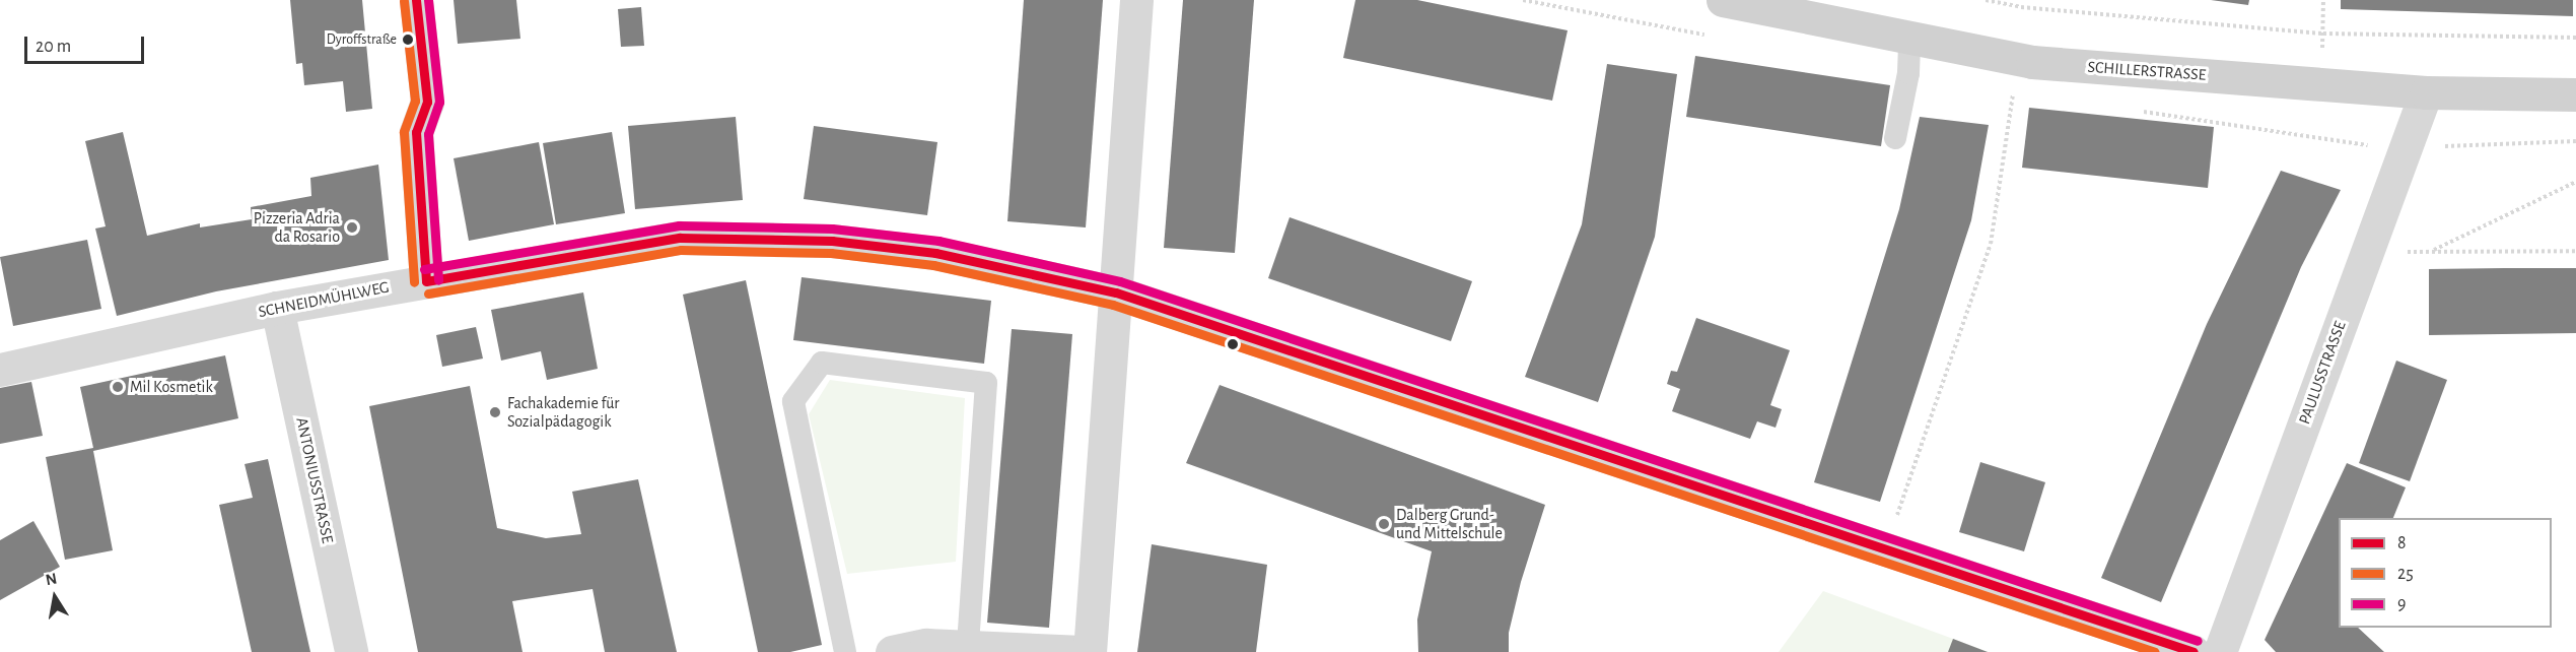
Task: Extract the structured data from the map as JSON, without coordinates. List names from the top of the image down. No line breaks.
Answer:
{"streets":{"main road":["SCHILLERSTRASSE"],"street":["SCHNEIDMÜHLWEG","PAULUSSTRASSE","ANTONIUSSTRASSE"]},"crossings":[["SCHILLERSTRASSE","PAULUSSTRASSE"],["SCHNEIDMÜHLWEG","ANTONIUSSTRASSE"]],"places":["Dyroffstraße","Pizzeria Adria da Rosario","Mil Kosmetik","Fachakademie für Sozialpädagogik","Dalberg Grund- und Mittelschule"],"lines":["transit line 8","transit line 9","transit line 25"],"legend":["8","25","9"],"scale_bar":"20 m","north":"top"}
